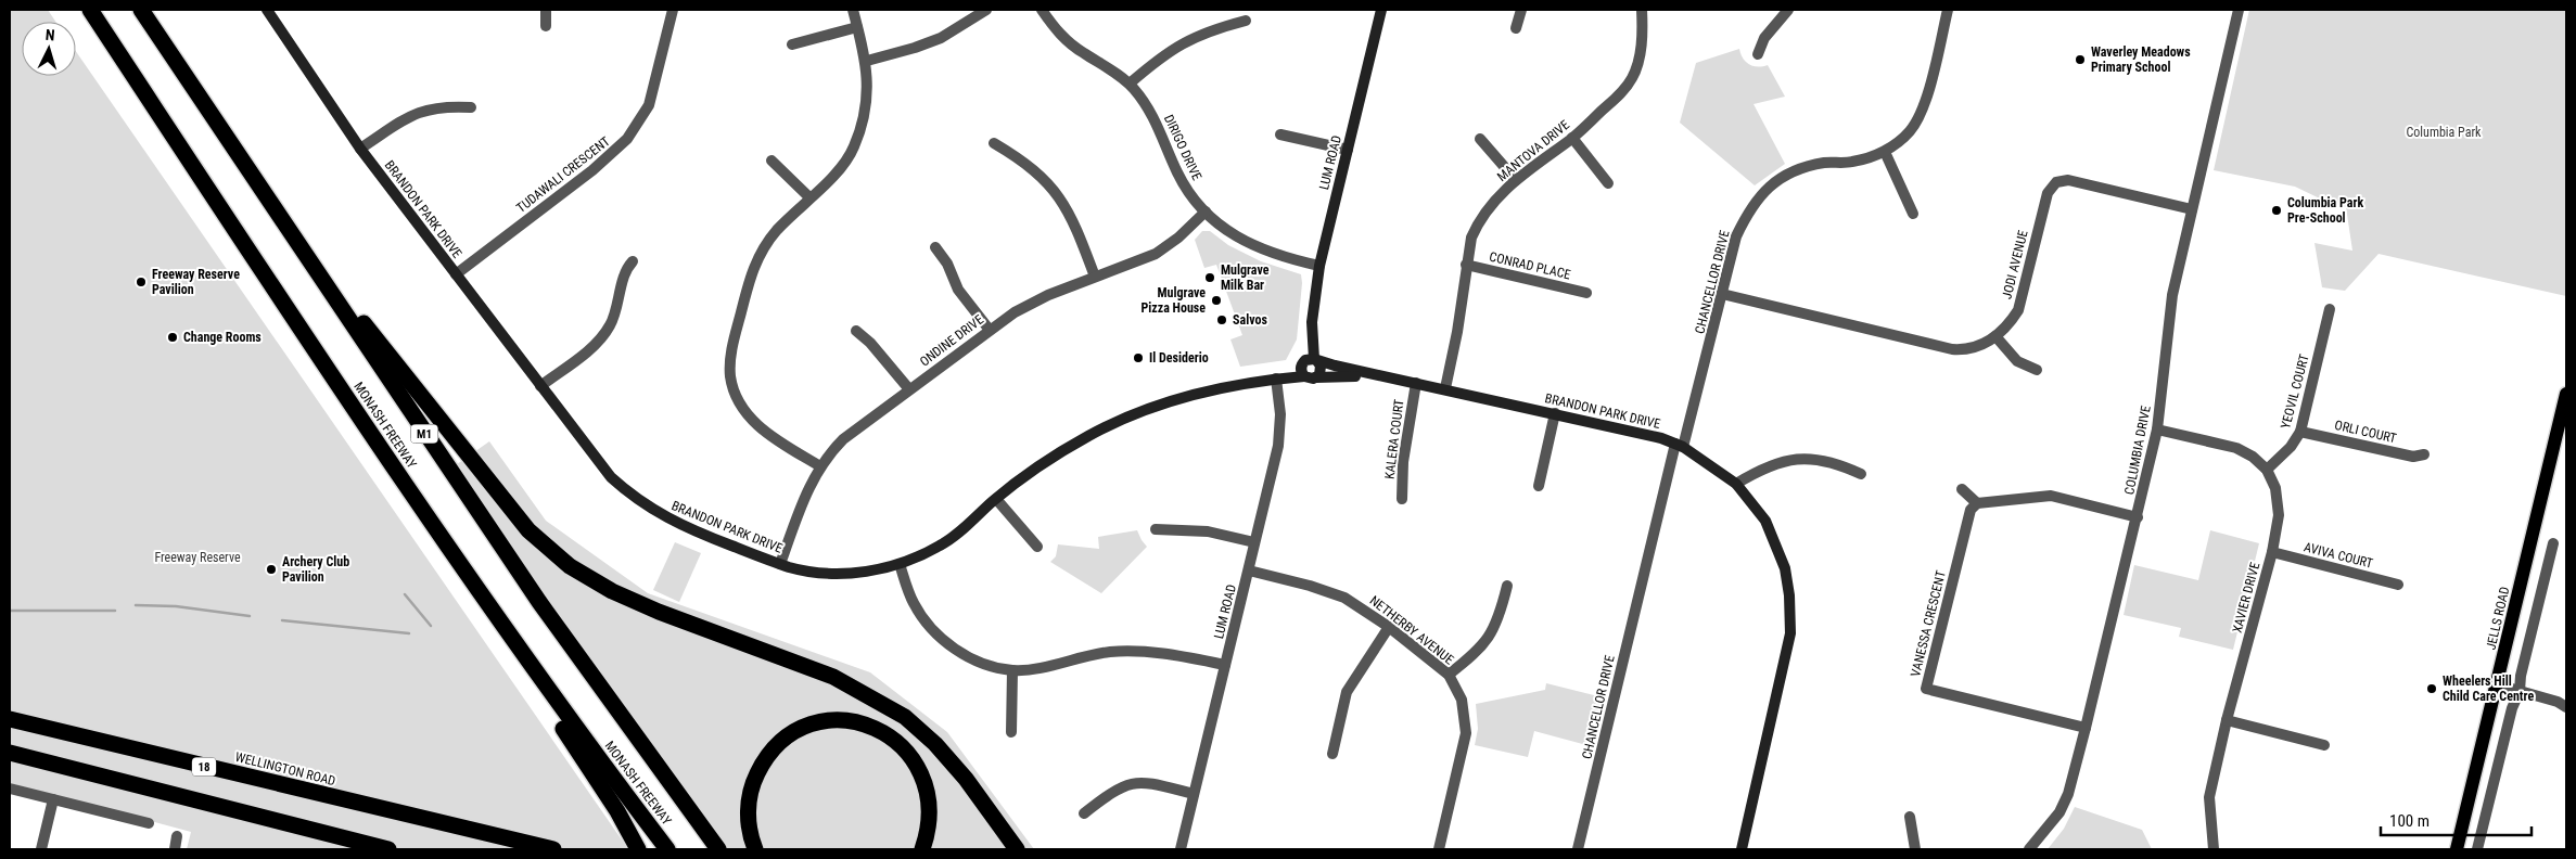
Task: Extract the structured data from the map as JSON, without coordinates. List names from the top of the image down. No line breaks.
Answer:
{"streets":{"highway":["MONASH FREEWAY","M1","18","WELLINGTON ROAD"],"main road":["JELLS ROAD"],"street":["DIRIGO DRIVE","MANTOVA DRIVE","LUM ROAD","TUDAWALI CRESCENT","BRANDON PARK DRIVE","JODI AVENUE","CONRAD PLACE","CHANCELLOR DRIVE","ONDINE DRIVE","YEOVIL COURT","ORLI COURT","KALERA COURT","COLUMBIA DRIVE","AVIVA COURT","XAVIER DRIVE","VANESSA CRESCENT","NETHERBY AVENUE"]},"crossings":[["DIRIGO DRIVE","LUM ROAD"],["DIRIGO DRIVE","ONDINE DRIVE"],["MANTOVA DRIVE","BRANDON PARK DRIVE"],["MANTOVA DRIVE","CONRAD PLACE"],["LUM ROAD","BRANDON PARK DRIVE"],["LUM ROAD","NETHERBY AVENUE"],["TUDAWALI CRESCENT","BRANDON PARK DRIVE"],["BRANDON PARK DRIVE","CHANCELLOR DRIVE"],["BRANDON PARK DRIVE","ONDINE DRIVE"],["BRANDON PARK DRIVE","KALERA COURT"],["JODI AVENUE","CHANCELLOR DRIVE"],["JODI AVENUE","COLUMBIA DRIVE"],["YEOVIL COURT","ORLI COURT"],["YEOVIL COURT","XAVIER DRIVE"],["COLUMBIA DRIVE","VANESSA CRESCENT"],["AVIVA COURT","XAVIER DRIVE"]],"parks":["Columbia Park","Freeway Reserve"],"places":["Waverley Meadows Primary School","Columbia Park Pre-School","Mulgrave Milk Bar","Freeway Reserve Pavilion","Mulgrave Pizza House","Salvos","Change Rooms","Il Desiderio","Archery Club Pavilion","Wheelers Hill Child Care Centre"],"scale_bar":"100 m","north":"top"}
